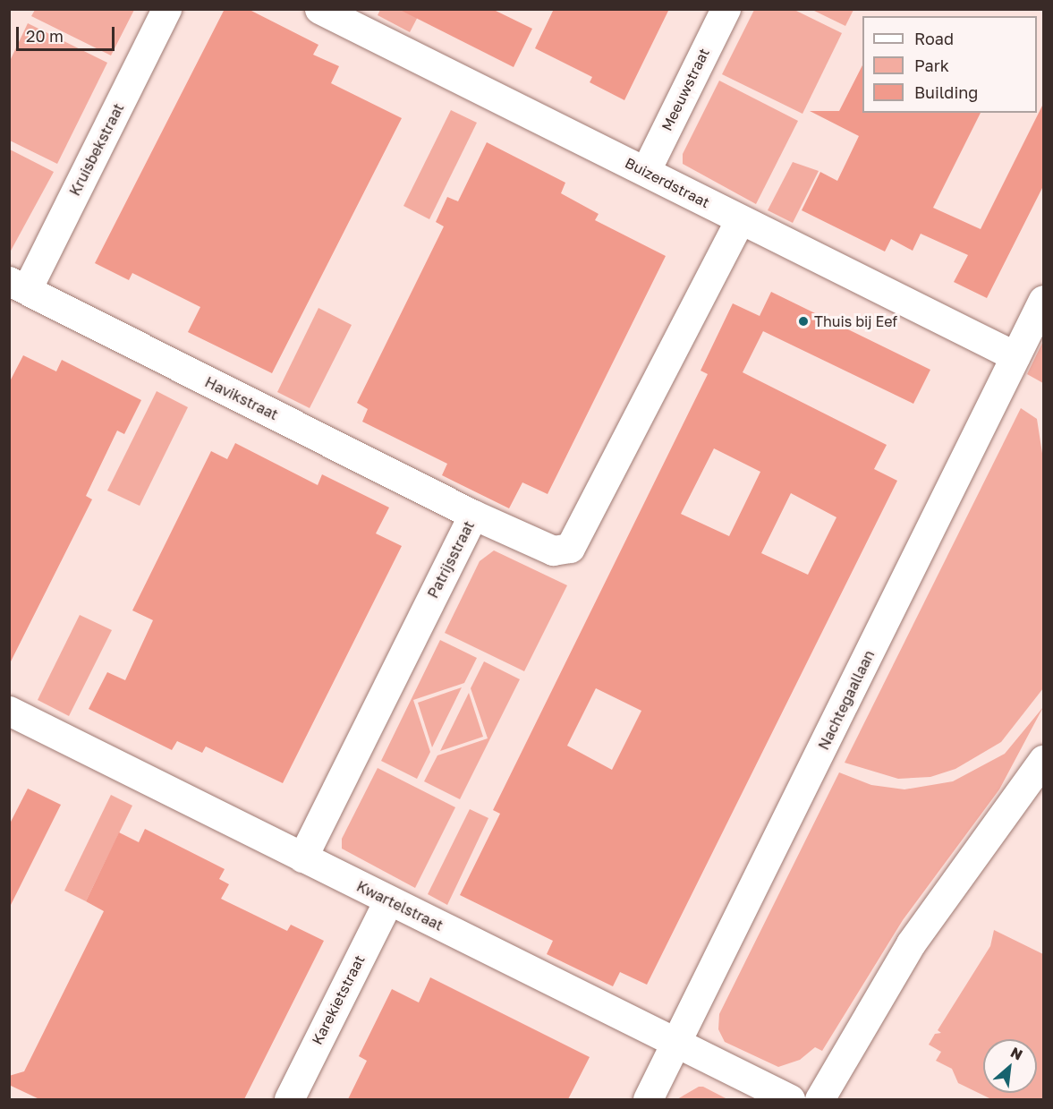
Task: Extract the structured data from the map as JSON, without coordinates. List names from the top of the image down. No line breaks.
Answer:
{"streets":{"street":["Meeuwstraat","Kruisbekstraat","Buizerdstraat","Havikstraat","Patrijsstraat","Nachtegaallaan","Kwartelstraat","Karekietstraat"]},"crossings":[["Meeuwstraat","Buizerdstraat"],["Kruisbekstraat","Havikstraat"],["Buizerdstraat","Patrijsstraat"],["Buizerdstraat","Nachtegaallaan"],["Havikstraat","Patrijsstraat"],["Patrijsstraat","Kwartelstraat"],["Nachtegaallaan","Kwartelstraat"],["Kwartelstraat","Karekietstraat"]],"places":["Thuis bij Eef"],"legend":["Road","Park","Building"],"scale_bar":"20 m","north":"top right"}
